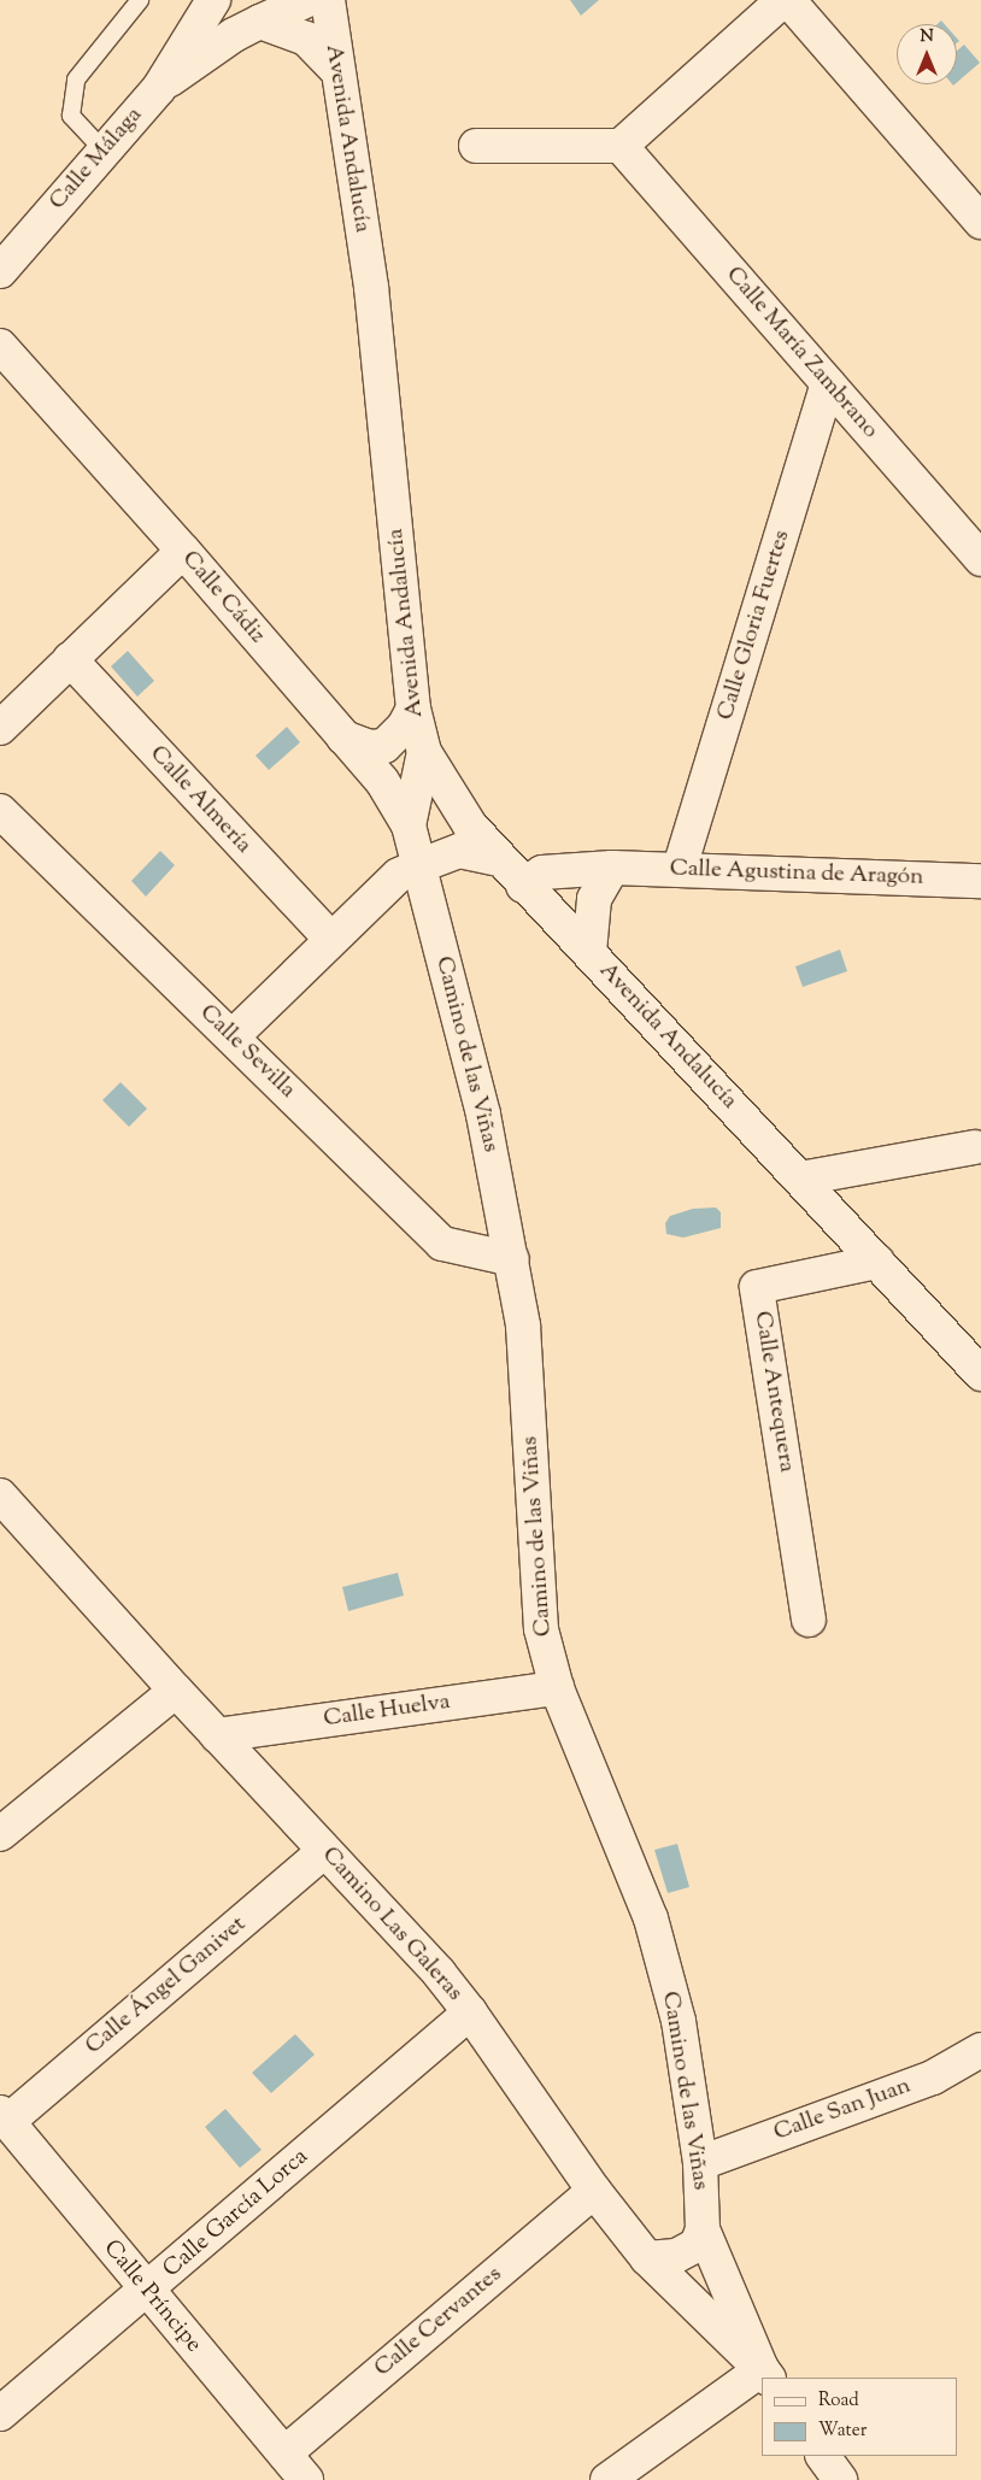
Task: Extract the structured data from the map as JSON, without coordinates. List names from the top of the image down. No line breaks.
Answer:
{"streets":{"street":["Avenida Andalucía","Calle Málaga","Calle María Zambrano","Calle Cádiz","Calle Gloria Fuertes","Calle Almería","Calle Agustina de Aragón","Calle Sevilla","Camino de las Viñas","Calle Antequera","Calle Huelva","Camino Las Galeras","Calle Ángel Ganivet","Calle San Juan","Calle García Lorca","Calle Príncipe","Calle Cervantes"]},"crossings":[["Avenida Andalucía","Calle Agustina de Aragón"],["Avenida Andalucía","Calle Antequera"],["Calle María Zambrano","Calle Gloria Fuertes"],["Calle Cádiz","Camino de las Viñas"],["Calle Gloria Fuertes","Calle Agustina de Aragón"],["Calle Sevilla","Camino de las Viñas"],["Camino de las Viñas","Calle Huelva"],["Camino de las Viñas","Calle San Juan"],["Calle Huelva","Camino Las Galeras"],["Camino Las Galeras","Calle Ángel Ganivet"],["Camino Las Galeras","Calle García Lorca"],["Camino Las Galeras","Calle Cervantes"],["Calle Ángel Ganivet","Calle Príncipe"],["Calle García Lorca","Calle Príncipe"],["Calle Príncipe","Calle Cervantes"]],"legend":["Road","Water"],"north":"top"}
